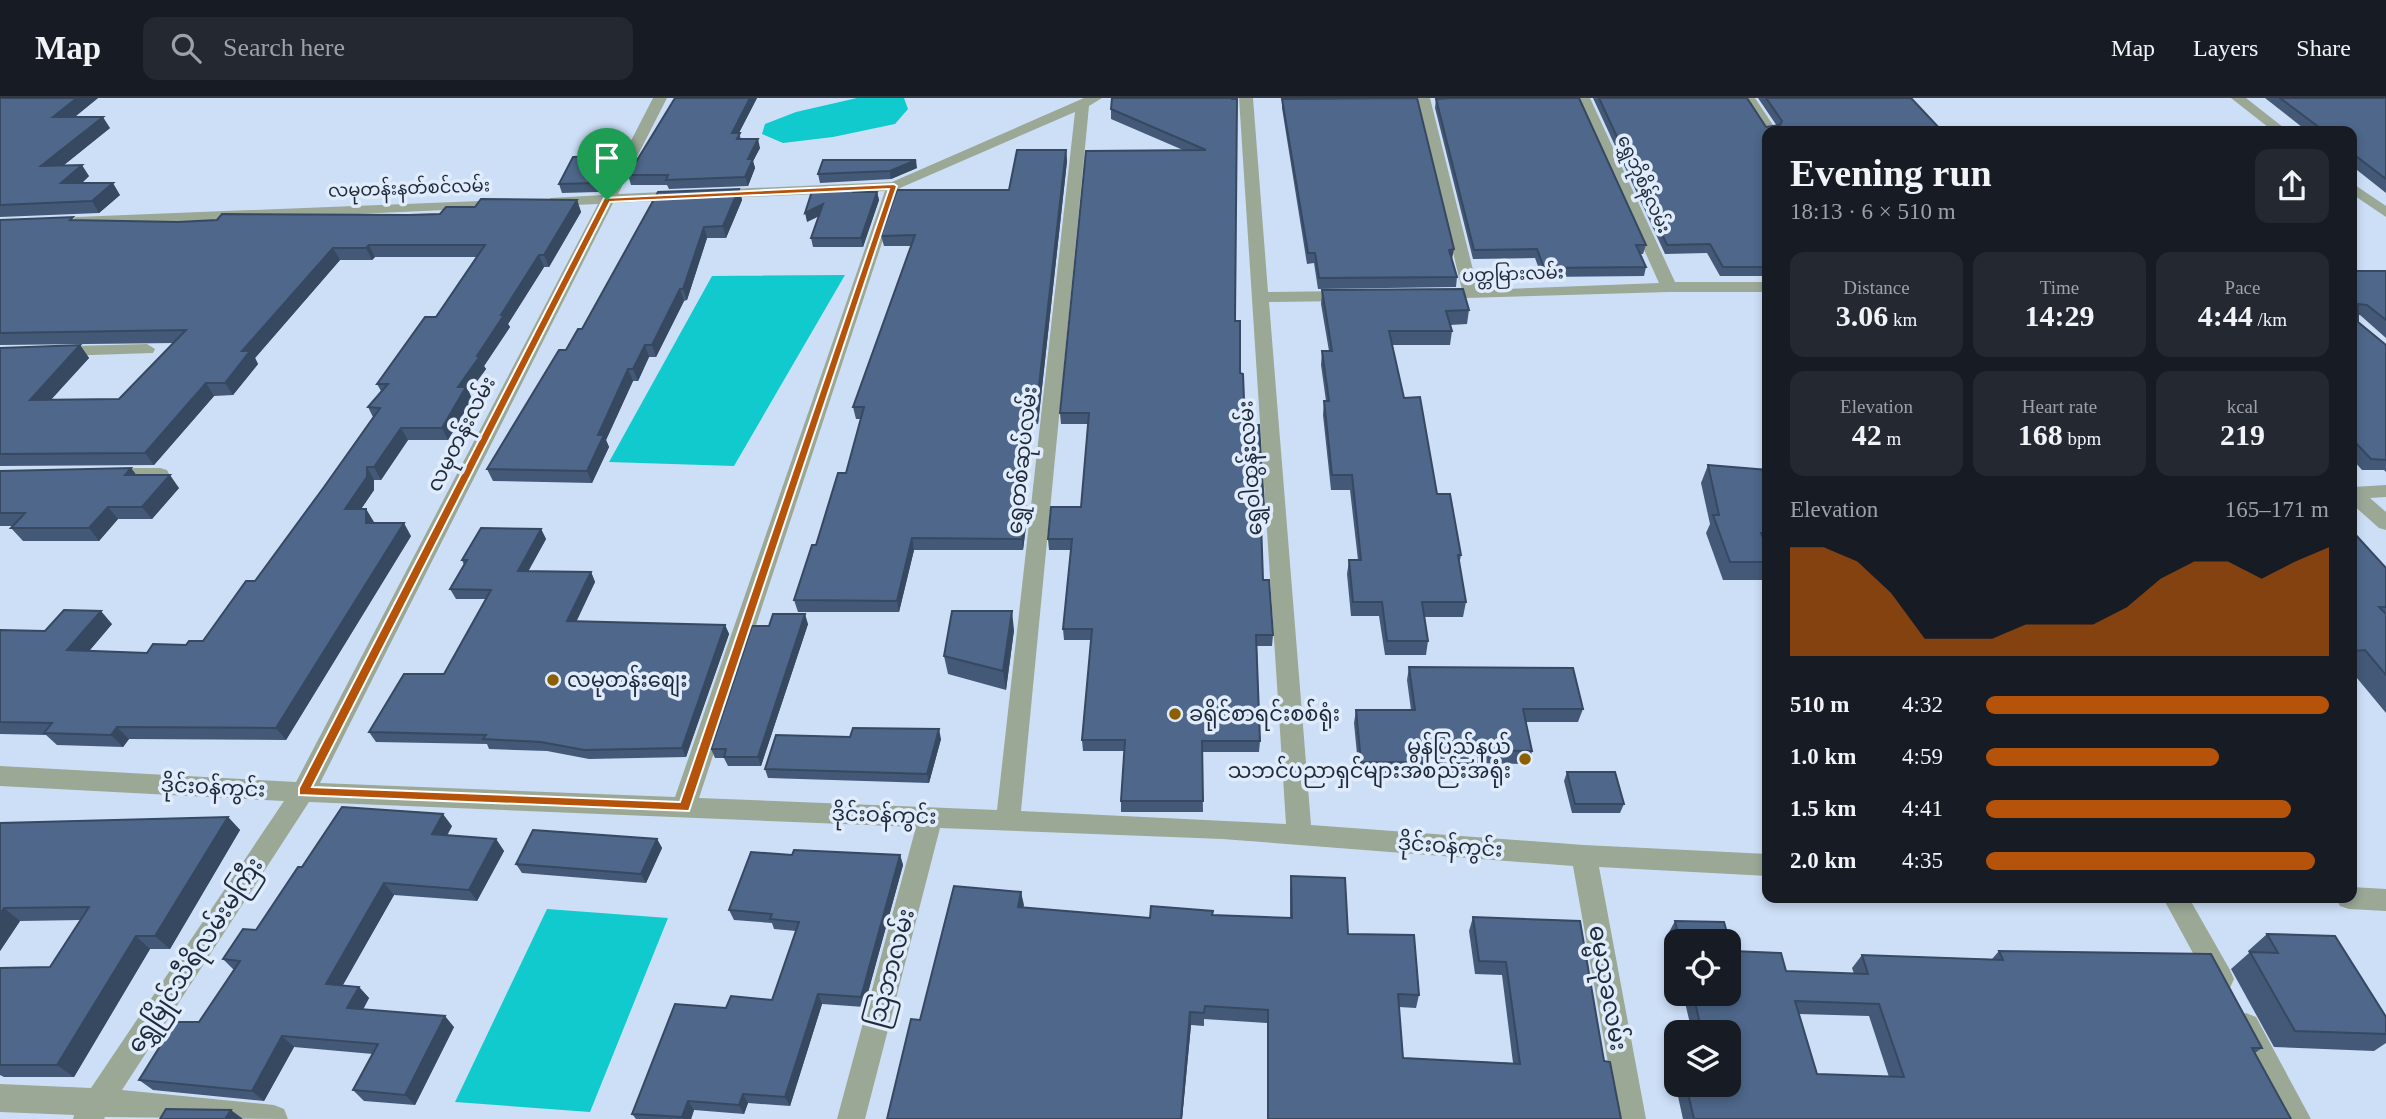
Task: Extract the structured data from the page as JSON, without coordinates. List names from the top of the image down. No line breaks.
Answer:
{"streets":{"street":["ရွှေဘိုစိန်လမ်း","လမုတန်းနတ်စင်လမ်း","ပတ္တမြားလမ်း","လမုတန်းလမ်း","ရွှေတစ်ဆုပ်လမ်း","ရွှေဝါထွန်းလမ်း","ဒိုင်းဝန်ကွင်း","ရွှေမြိုင်သီရိလမ်းမကြီး","သြဘာလမ်း","ဓမ္မသုခလမ်း"]},"crossings":[["ရွှေဘိုစိန်လမ်း","ပတ္တမြားလမ်း"],["လမုတန်းနတ်စင်လမ်း","လမုတန်းလမ်း"],["လမုတန်းနတ်စင်လမ်း","ရွှေတစ်ဆုပ်လမ်း"],["လမုတန်းလမ်း","ဒိုင်းဝန်ကွင်း"],["လမုတန်းလမ်း","ရွှေမြိုင်သီရိလမ်းမကြီး"],["ရွှေတစ်ဆုပ်လမ်း","ဒိုင်းဝန်ကွင်း"],["ရွှေဝါထွန်းလမ်း","ဒိုင်းဝန်ကွင်း"],["ဒိုင်းဝန်ကွင်း","ရွှေမြိုင်သီရိလမ်းမကြီး"],["ဒိုင်းဝန်ကွင်း","သြဘာလမ်း"],["ဒိုင်းဝန်ကွင်း","ဓမ္မသုခလမ်း"]],"places":["လမုတန်းစျေး","ခရိုင်စာရင်းစစ်ရုံး","မွန်ပြည်နယ် သဘင်ပညာရှင်များအစည်းအရုံး"],"page":{"header":"Map","search":"Search here","nav":["Map","Layers","Share"],"heading":["Evening run","18:13 · 6 × 510 m"],"stats":[["Distance","3.06 km"],["Time","14:29"],["Pace","4:44 /km"],["Elevation","42 m"],["Heart rate","168 bpm"],["kcal","219"]],"chart":["Elevation","165–171 m"],"list":[{"name":"510 m","note":"4:32"},{"name":"1.0 km","note":"4:59"},{"name":"1.5 km","note":"4:41"},{"name":"2.0 km","note":"4:35"}]}}
